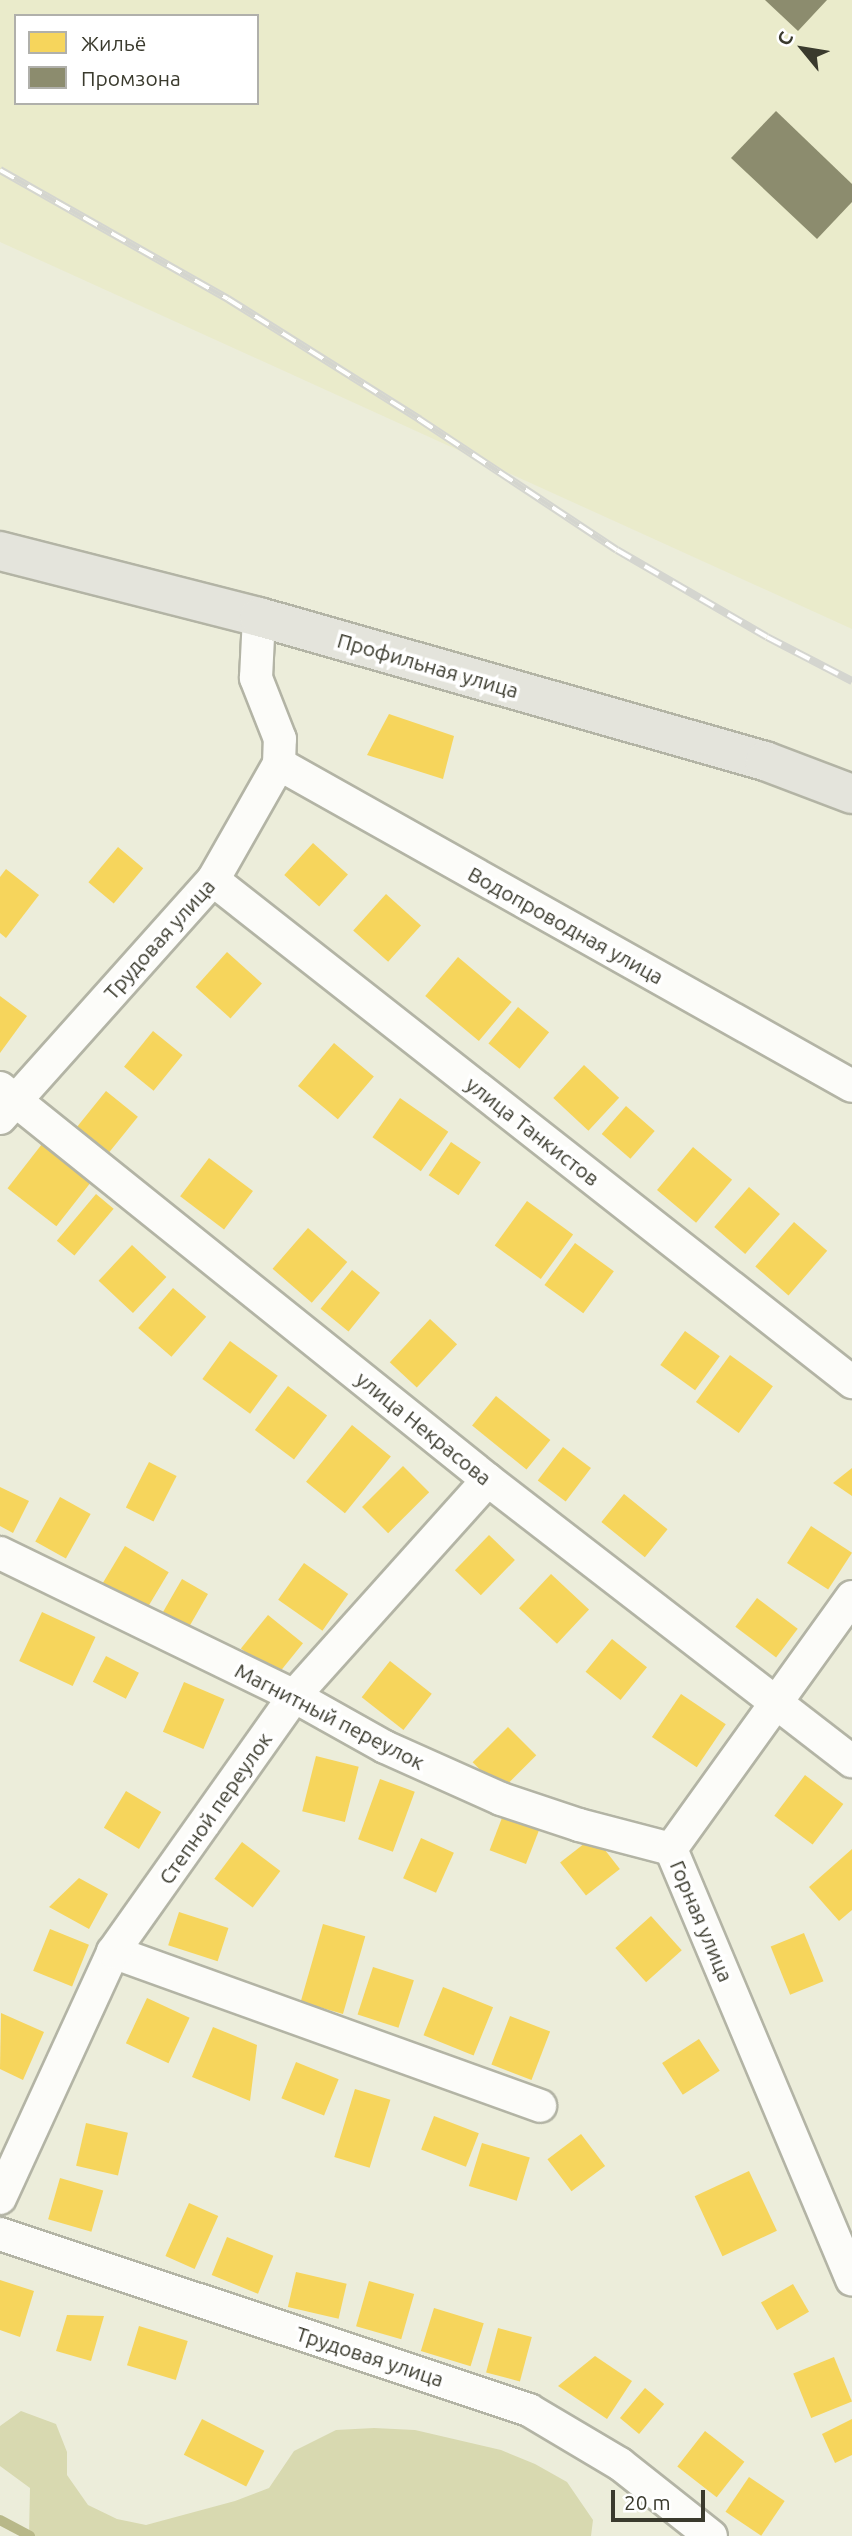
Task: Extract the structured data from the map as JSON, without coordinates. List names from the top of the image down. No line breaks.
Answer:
{"streets":{"main road":["Профильная улица"],"street":["Водопроводная улица","Трудовая улица","улица Танкистов","улица Некрасова","Магнитный переулок","Степной переулок","Горная улица"]},"crossings":[["Водопроводная улица","Трудовая улица"],["Трудовая улица","улица Танкистов"],["Трудовая улица","улица Некрасова"],["улица Некрасова","Степной переулок"],["улица Некрасова","Горная улица"],["Магнитный переулок","Степной переулок"],["Магнитный переулок","Горная улица"]],"legend":["Жильё","Промзона"],"scale_bar":"20 m","north":"top left"}
